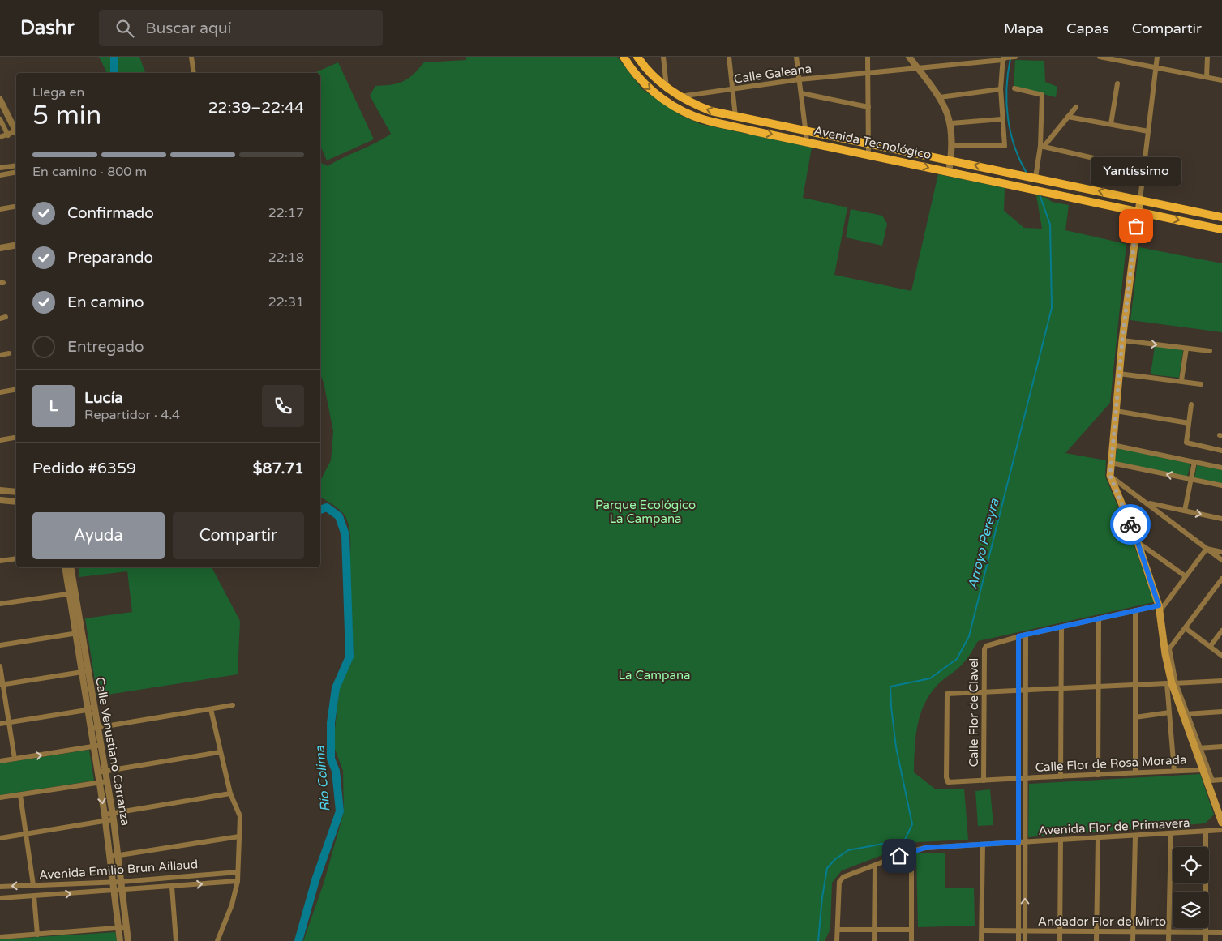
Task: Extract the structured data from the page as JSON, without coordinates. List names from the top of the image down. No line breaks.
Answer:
{"streets":{"main road":["Avenida Tecnológico"],"street":["Calle Galeana","Calle Flor de Clavel","Calle Venustiano Carranza","Calle Flor de Rosa Morada","Avenida Flor de Primavera","Avenida Emilio Brun Aillaud","Andador Flor de Mirto"]},"crossings":[["Calle Galeana","Avenida Tecnológico"],["Calle Flor de Clavel","Calle Flor de Rosa Morada"],["Calle Venustiano Carranza","Avenida Emilio Brun Aillaud"]],"water":["Arroyo Pereyra","Río Colima"],"parks":["Parque Ecológico La Campana","La Campana"],"places":["Yantíssimo"],"page":{"header":"Dashr","search":"Buscar aquí","nav":["Mapa","Capas","Compartir"],"heading":["5 min","Llega en","22:39–22:44"],"panel":["Lucía","Repartidor · 4.4","Pedido #6359","$87.71"],"bar":"En camino · 800 m","bubble":"Yantíssimo","list":[["Confirmado","22:17"],["Preparando","22:18"],["En camino","22:31"],"Entregado"],"round":"L","buttons":["Ayuda","Compartir"]}}
